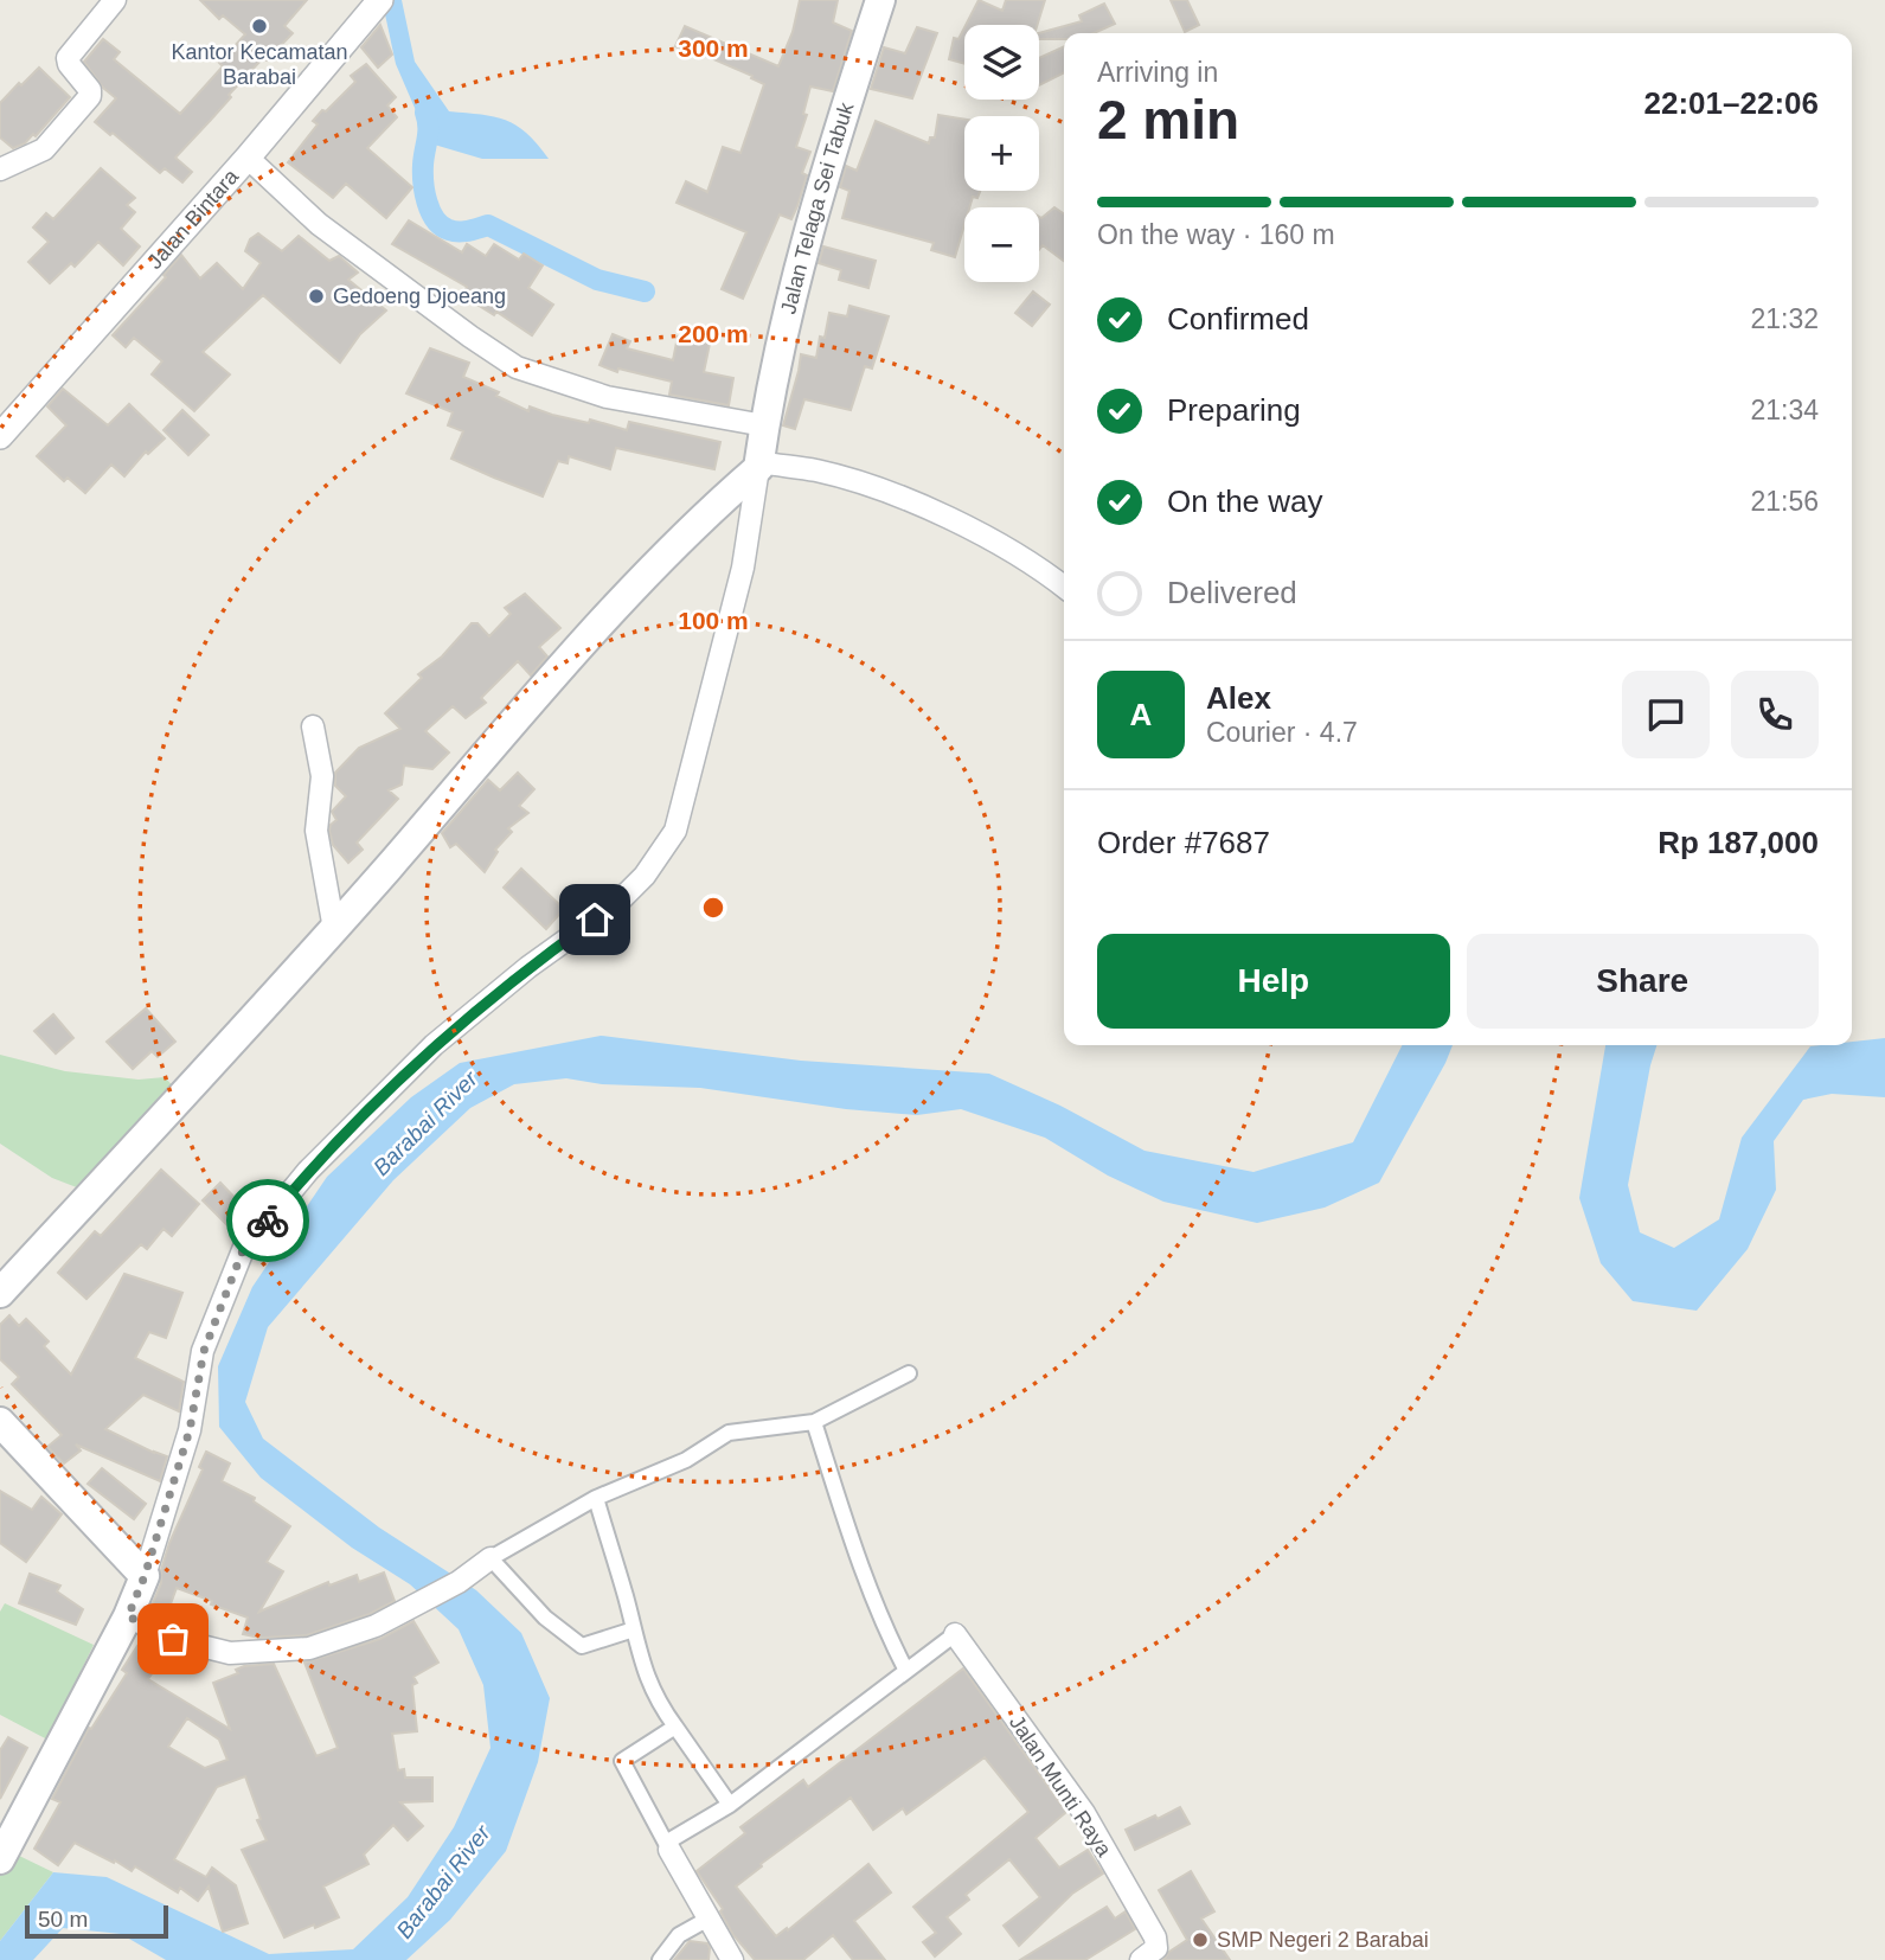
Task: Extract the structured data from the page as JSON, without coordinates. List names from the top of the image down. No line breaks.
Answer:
{"streets":{"main road":["Jalan Telaga Sei Tabuk"],"street":["Jalan Bintara","Jalan Munti Raya"]},"water":["Barabai River"],"places":["Kantor Kecamatan Barabai","Gedoeng Djoeang","SMP Negeri 2 Barabai"],"scale_bar":"50 m","page":{"map_buttons":["+","−"],"heading":["2 min","Arriving in","22:01–22:06"],"panel":["Alex","Courier · 4.7","Order #7687","Rp 187,000"],"bar":"On the way · 160 m","list":[["Confirmed","21:32"],["Preparing","21:34"],["On the way","21:56"],"Delivered"],"round":"A","buttons":["Help","Share"],"scale":"50 m"},"rings":["300 m","200 m","100 m"]}
